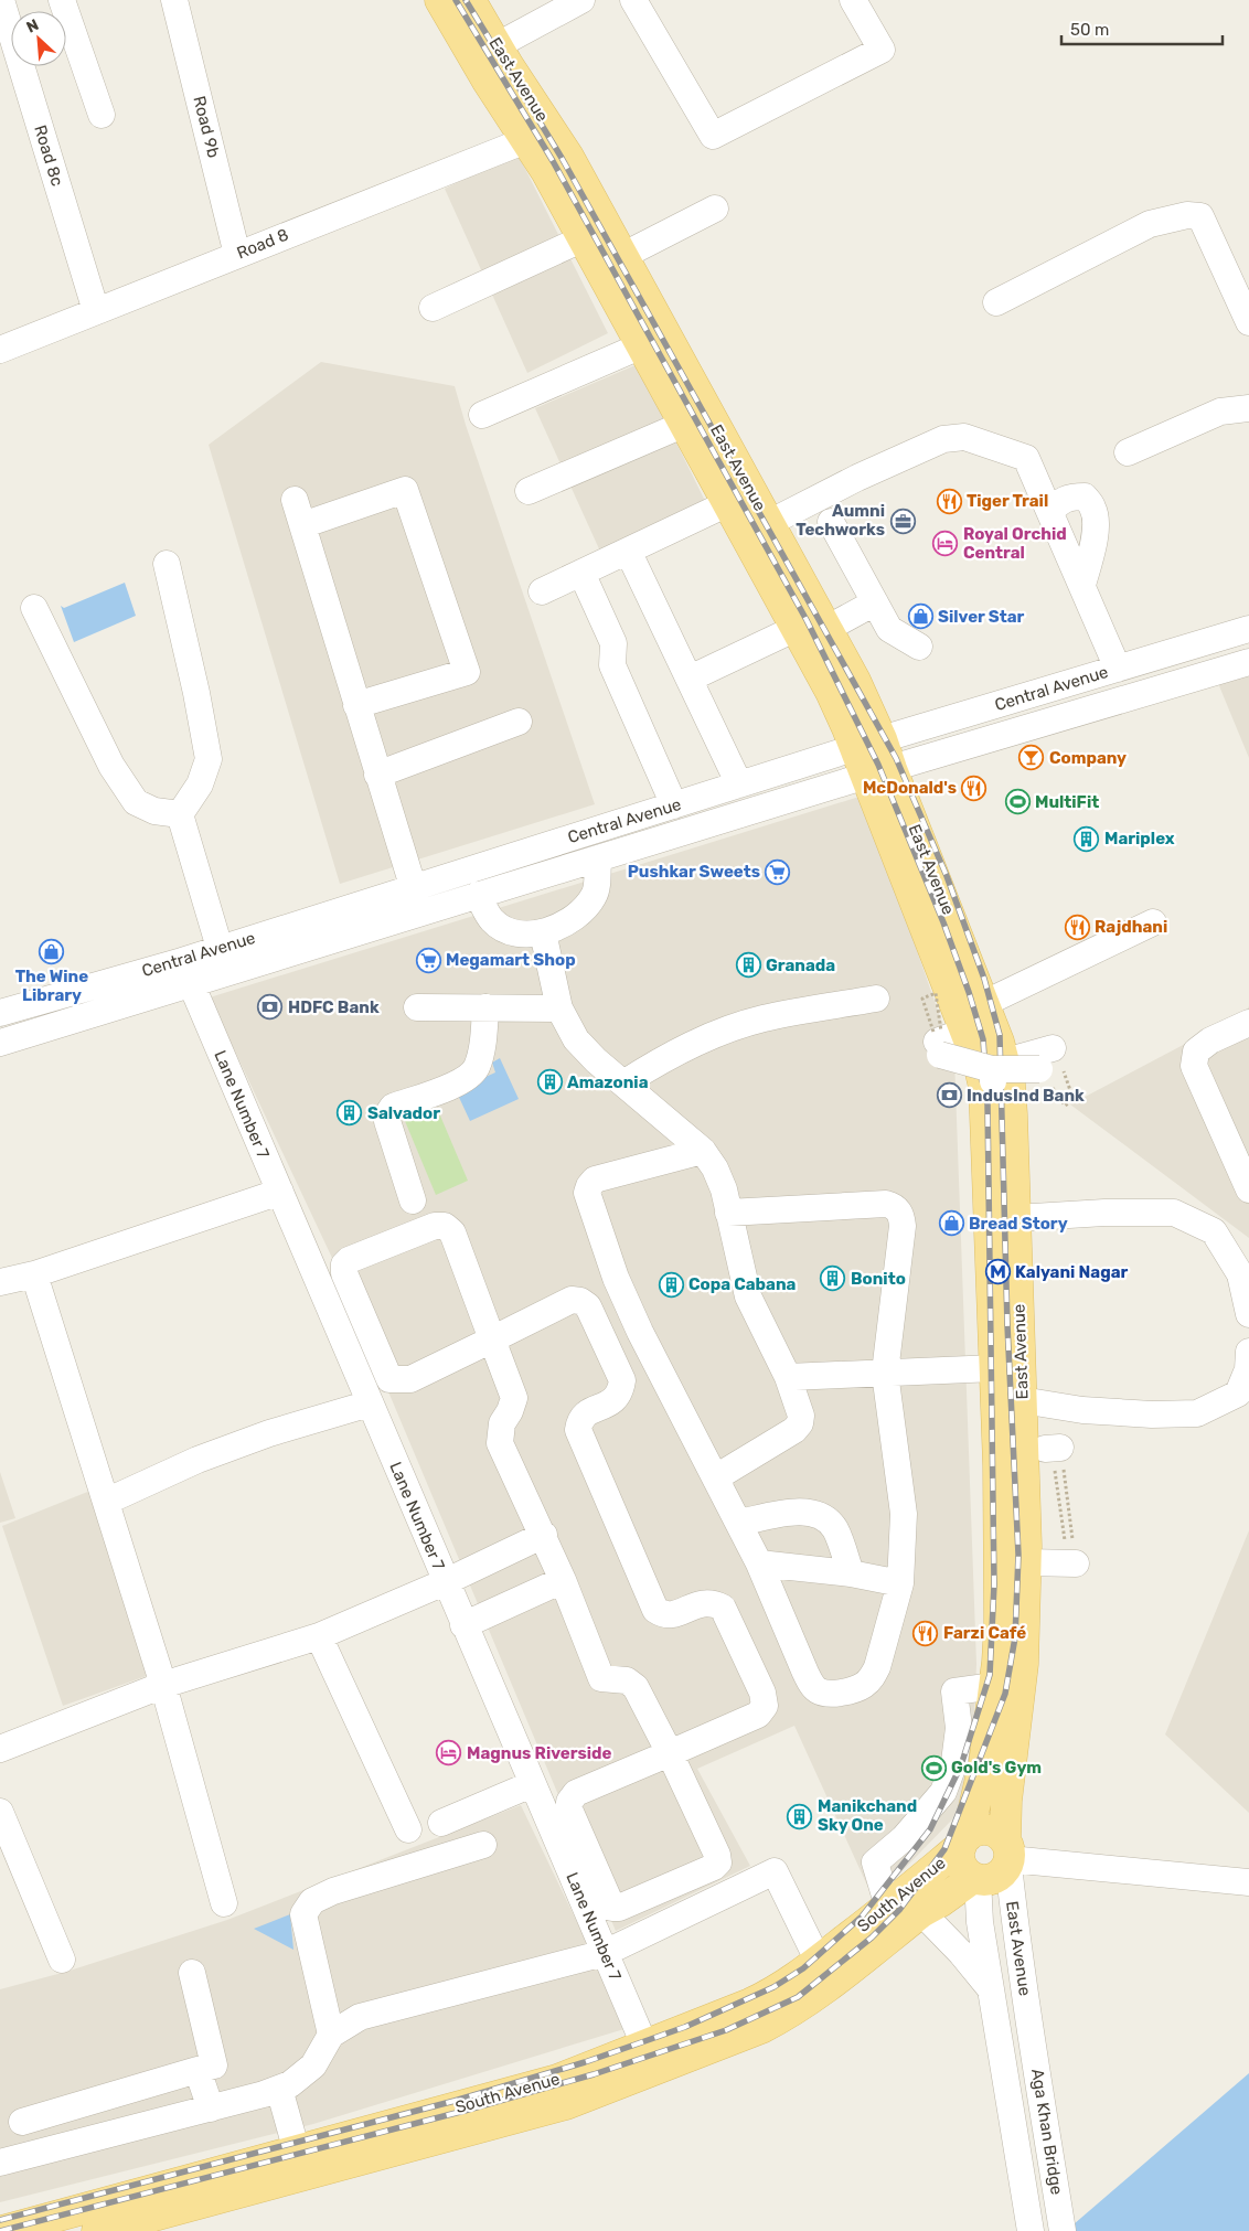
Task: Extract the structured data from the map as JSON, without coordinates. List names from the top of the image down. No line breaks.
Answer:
{"streets":{"main road":["East Avenue","South Avenue"],"street":["Road 9b","Road 8c","Road 8","Central Avenue","Lane Number 7","Aga Khan Bridge"]},"crossings":[["East Avenue","Road 8"],["East Avenue","Central Avenue"],["East Avenue","South Avenue"],["East Avenue","Aga Khan Bridge"],["Road 9b","Road 8"],["Road 8c","Road 8"],["Central Avenue","Lane Number 7"],["Lane Number 7","South Avenue"]],"places":{"restaurant":["Tiger Trail","McDonald's","Rajdhani","Farzi Café"],"office":["Aumni Techworks"],"hotel":["Royal Orchid Central","Magnus Riverside"],"shop":["Silver Star","The Wine Library","Bread Story"],"bar":["Company"],"sports":["MultiFit","Gold's Gym"],"building":["Mariplex","Granada","Amazonia","Salvador","Bonito","Copa Cabana","Manikchand Sky One"],"supermarket":["Pushkar Sweets","Megamart Shop"],"bank":["HDFC Bank","IndusInd Bank"],"metro station":["Kalyani Nagar"]},"scale_bar":"50 m","north":"top left"}
